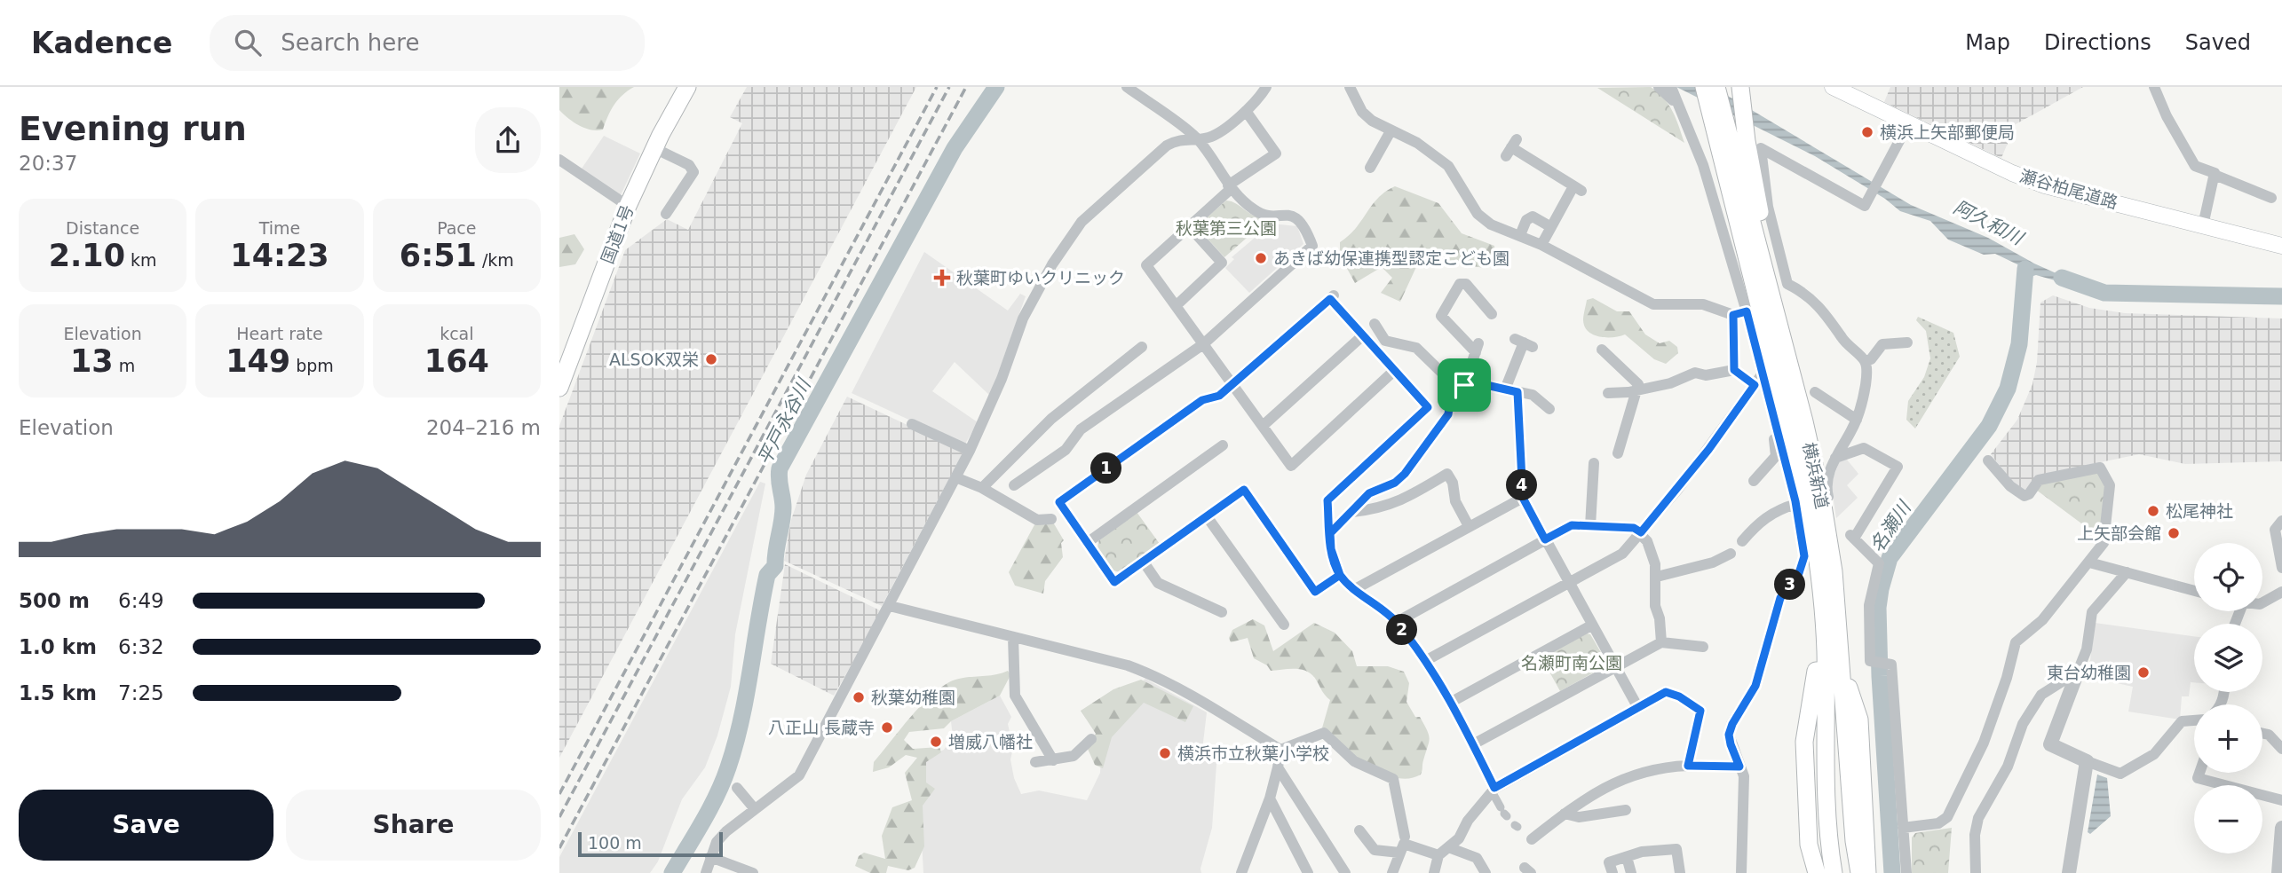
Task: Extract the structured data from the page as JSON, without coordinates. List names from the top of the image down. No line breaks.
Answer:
{"streets":{"highway":["国道1号","横浜新道"],"main road":["瀬谷柏尾道路"]},"water":["阿久和川","平戸永谷川","名瀬川"],"parks":["秋葉第三公園","名瀬町南公園"],"places":{"other":["横浜上矢部郵便局","あきば幼保連携型認定こども園","ALSOK双栄","松尾神社","上矢部会館","東台幼稚園","秋葉幼稚園","八正山 長蔵寺","増威八幡社","横浜市立秋葉小学校"],"health":["秋葉町ゆいクリニック"]},"scale_bar":"100 m","page":{"header":"Kadence","search":"Search here","nav":["Map","Directions","Saved"],"heading":["Evening run","20:37"],"stats":[["Distance","2.10 km"],["Time","14:23"],["Pace","6:51 /km"],["Elevation","13 m"],["Heart rate","149 bpm"],["kcal","164"]],"chart":["Elevation","204–216 m"],"pins":["1","4","3","2"],"map_buttons":["+","−"],"list":[{"name":"500 m","note":"6:49"},{"name":"1.0 km","note":"6:32"},{"name":"1.5 km","note":"7:25"}],"buttons":["Save","Share"],"scale":"100 m"}}
